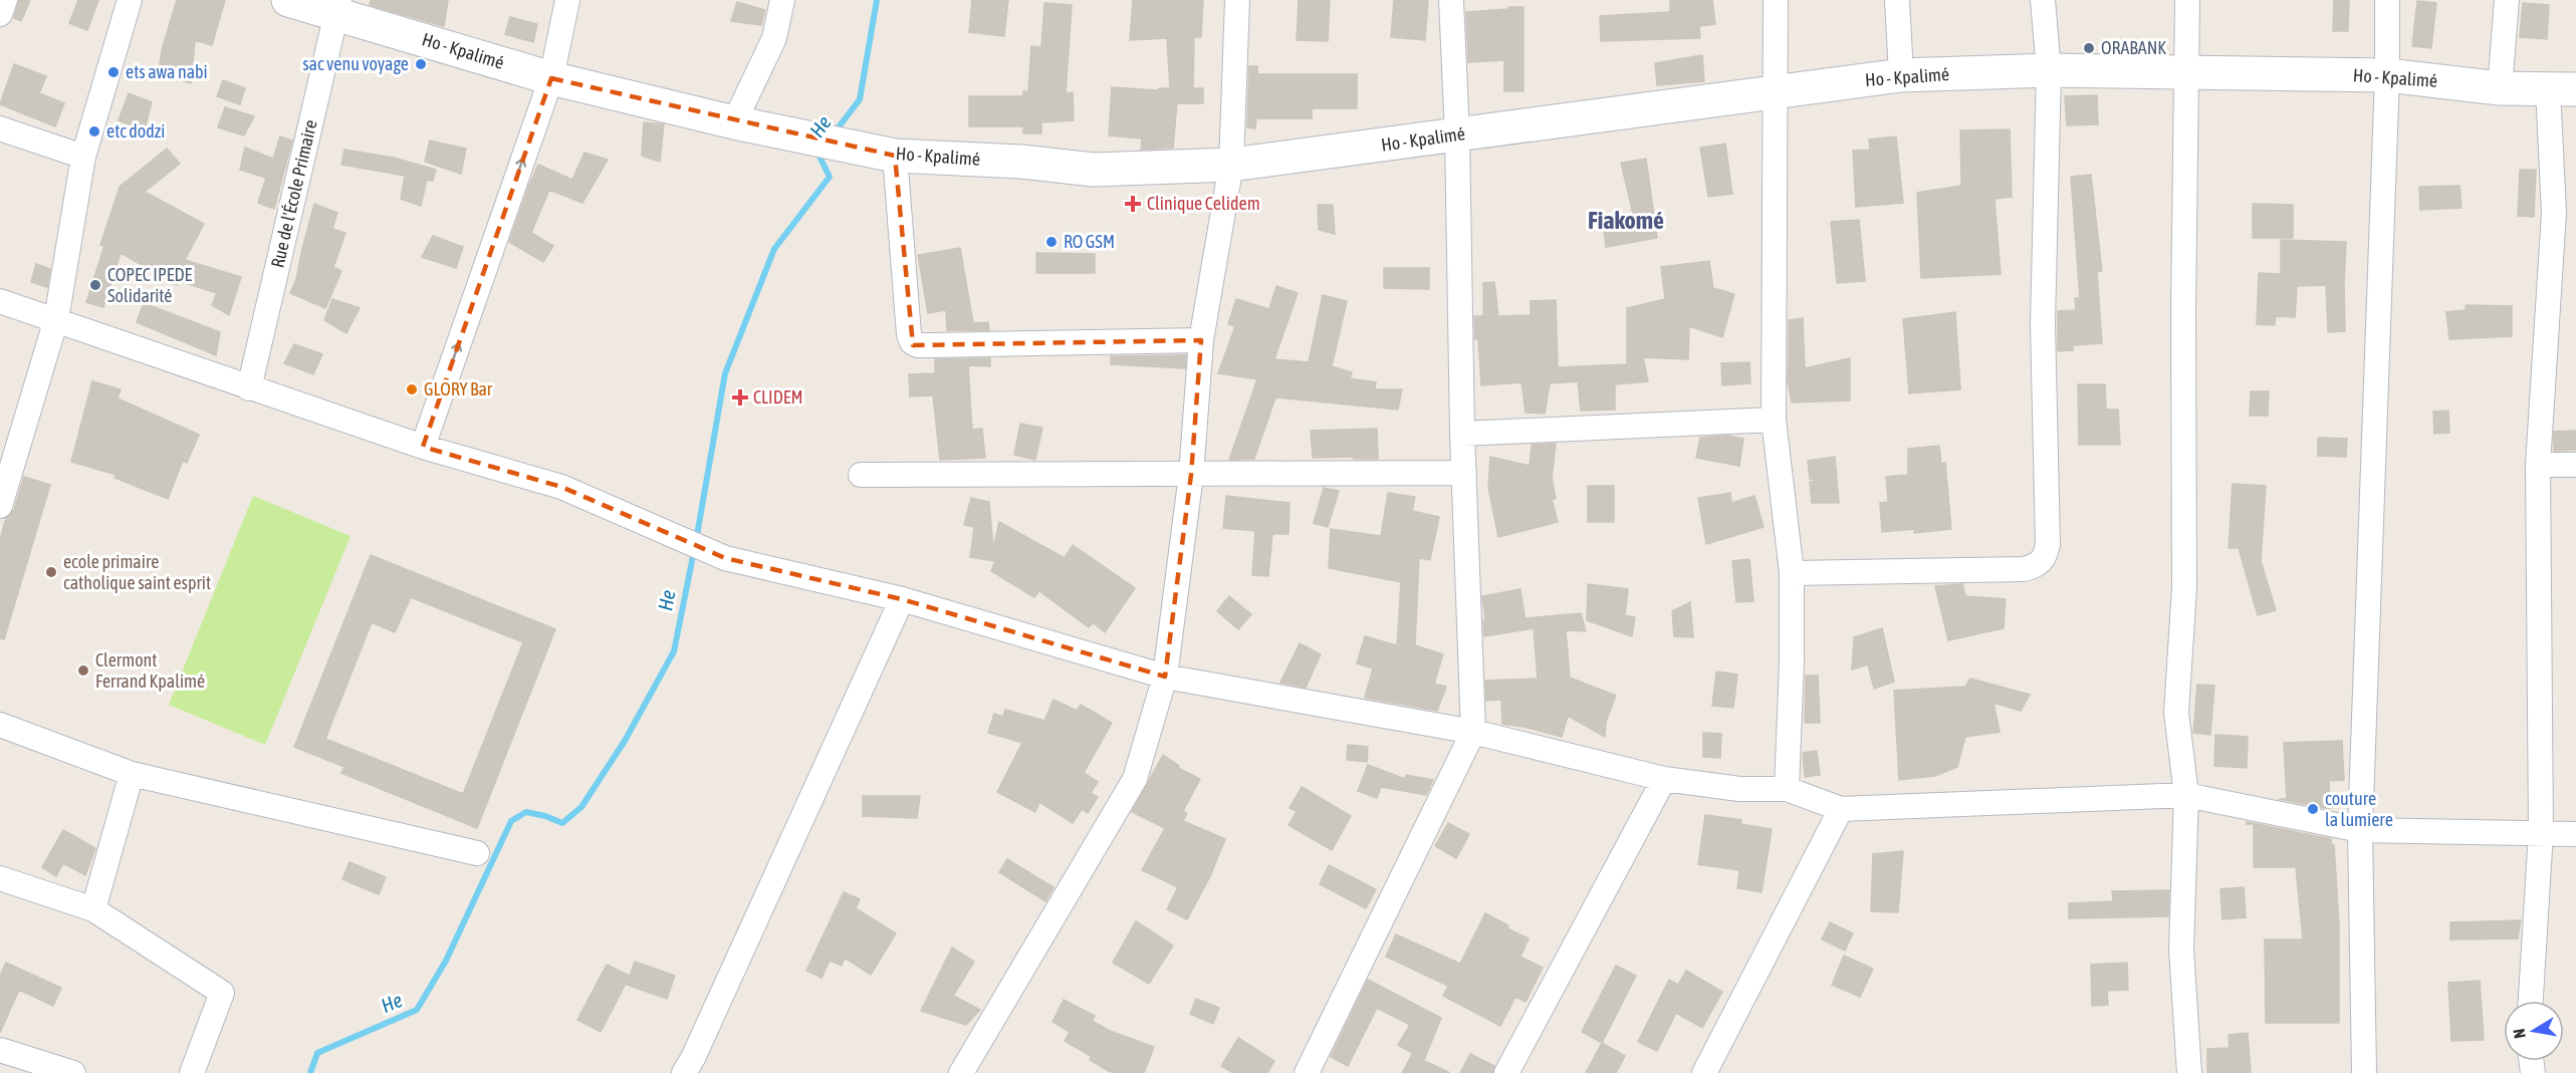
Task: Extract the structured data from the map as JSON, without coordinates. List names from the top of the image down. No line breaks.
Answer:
{"streets":{"main road":["Ho - Kpalimé"],"street":["Rue de l'École Primaire"]},"crossings":[["Ho - Kpalimé","Rue de l'École Primaire"]],"districts":["Fiakomé"],"water":["He"],"places":{"other":["ORABANK","sac venu voyage","ets awa nabi","etc dodzi","RO GSM","COPEC IPEDE Solidarité","GLORY Bar","ecole primaire catholique saint esprit","Clermont Ferrand Kpalimé","couture la lumiere"],"health":["Clinique Celidem","CLIDEM"]},"north":"left"}
